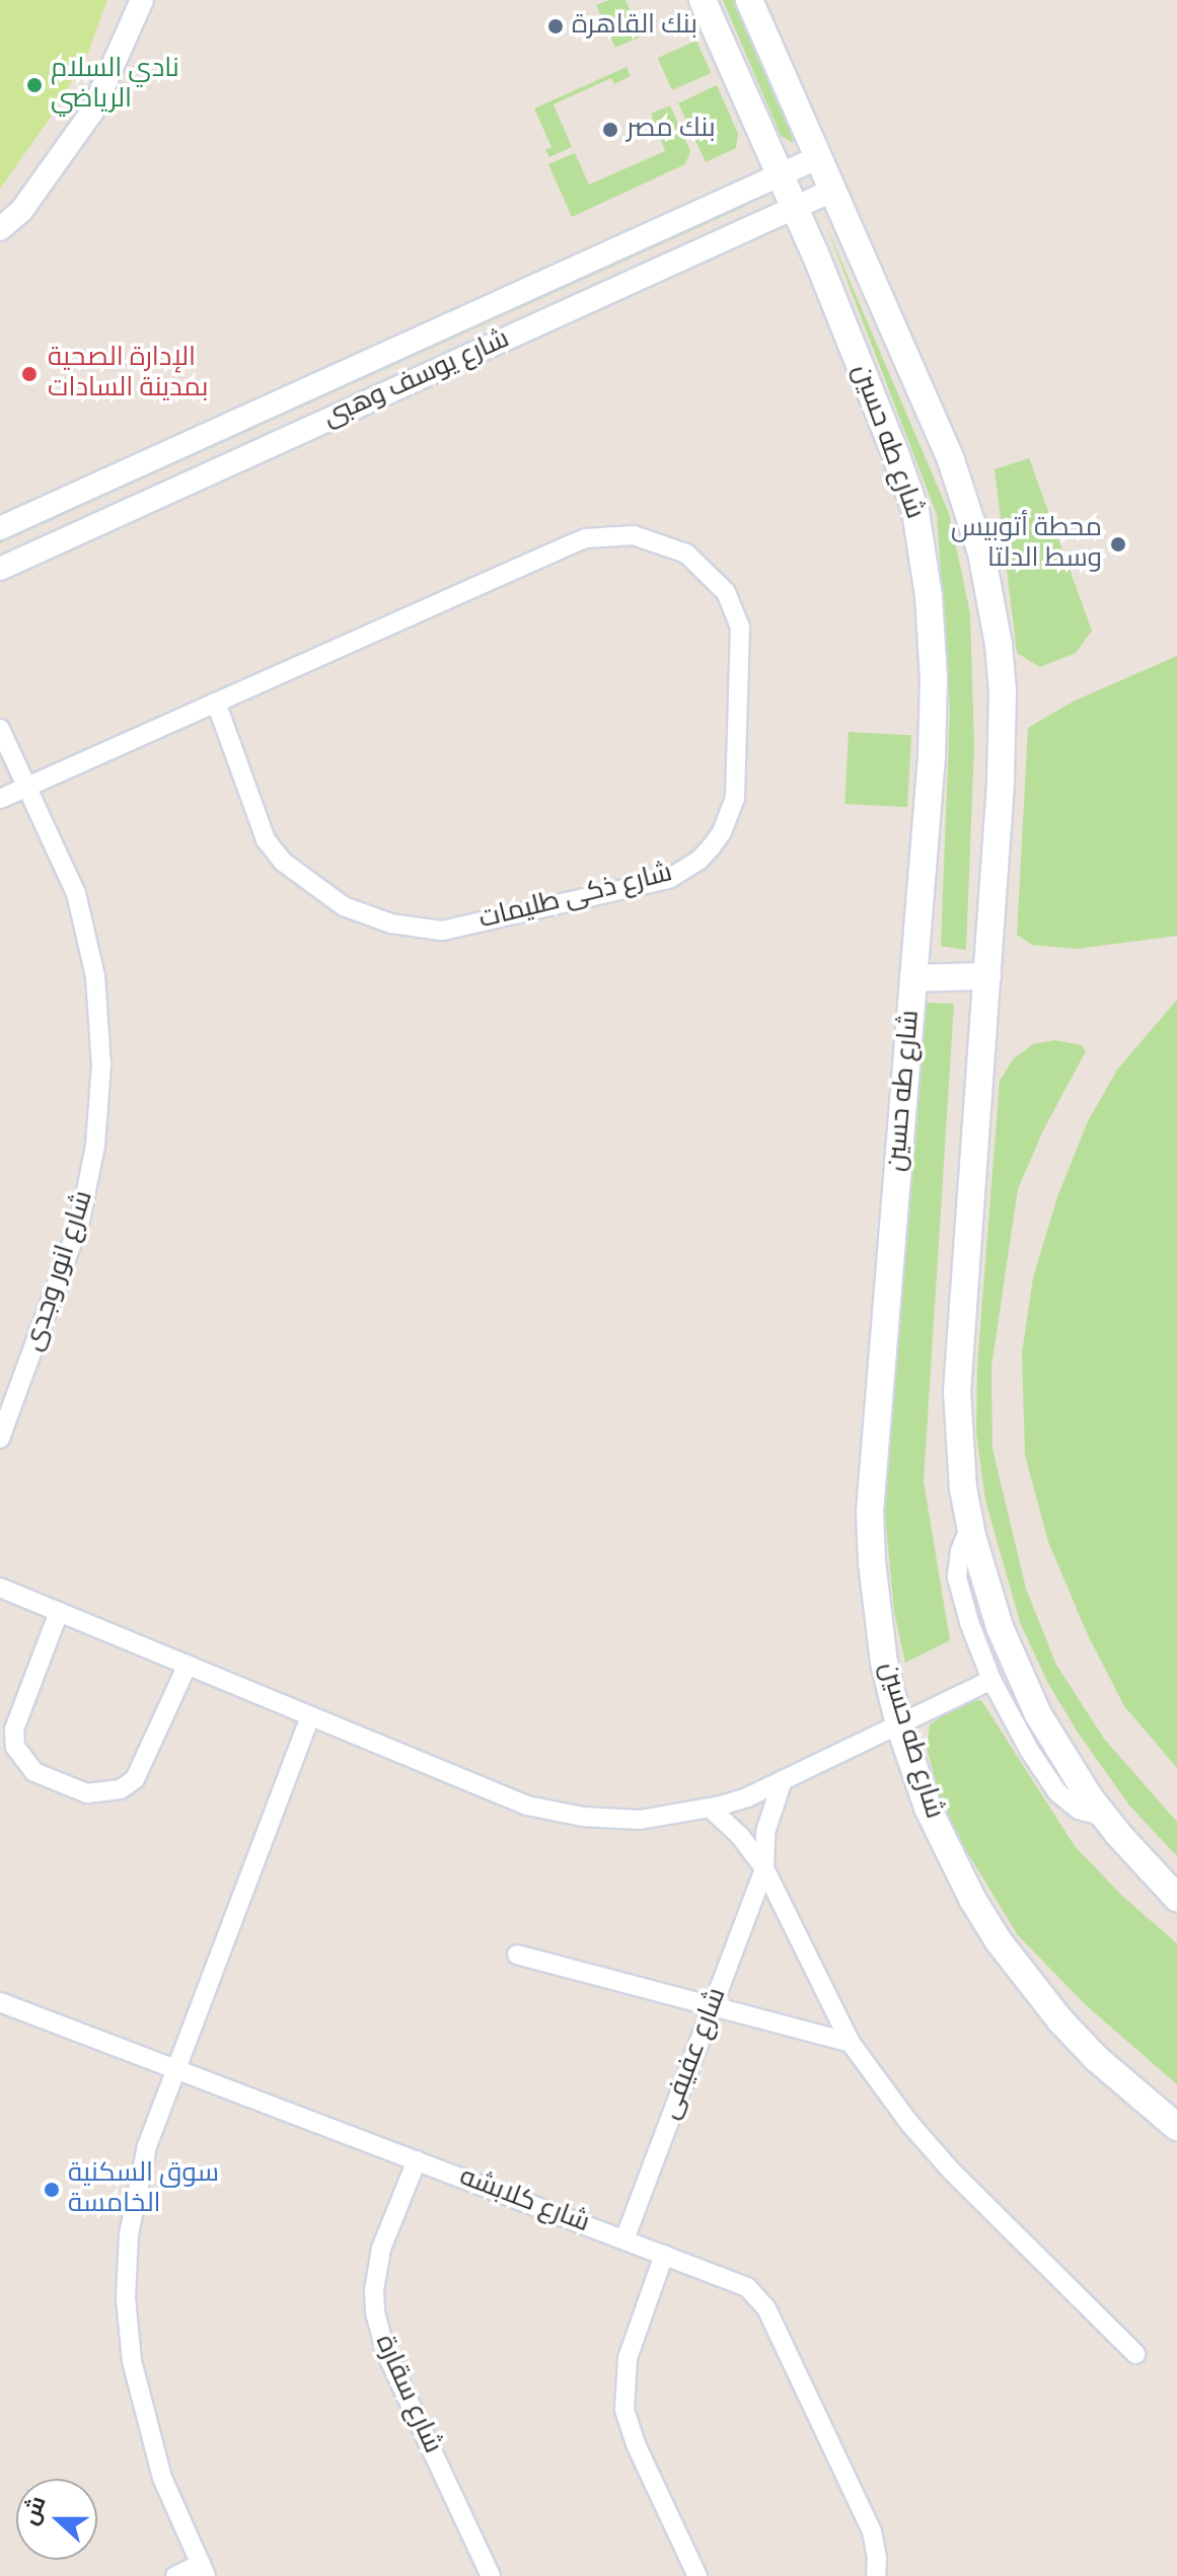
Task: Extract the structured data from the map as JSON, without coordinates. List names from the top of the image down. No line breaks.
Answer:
{"streets":{"main road":["شارع طه حسين"],"street":["شارع يوسف وهبى","شارع ذكى طليمات","شارع انور وجدى","شارع عفيفى","شارع كلابشه","شارع سقارة"]},"crossings":[["شارع يوسف وهبى","شارع طه حسين"],["شارع ذكى طليمات","شارع انور وجدى"],["شارع عفيفى","شارع كلابشه"],["شارع كلابشه","شارع سقارة"]],"places":["بنك القاهرة","نادي السلام الرياضي","بنك مصر","الإدارة الصحية بمدينة السادات","محطة أتوبيس وسط الدلتا","سوق السكنية الخامسة"],"north":"left"}
